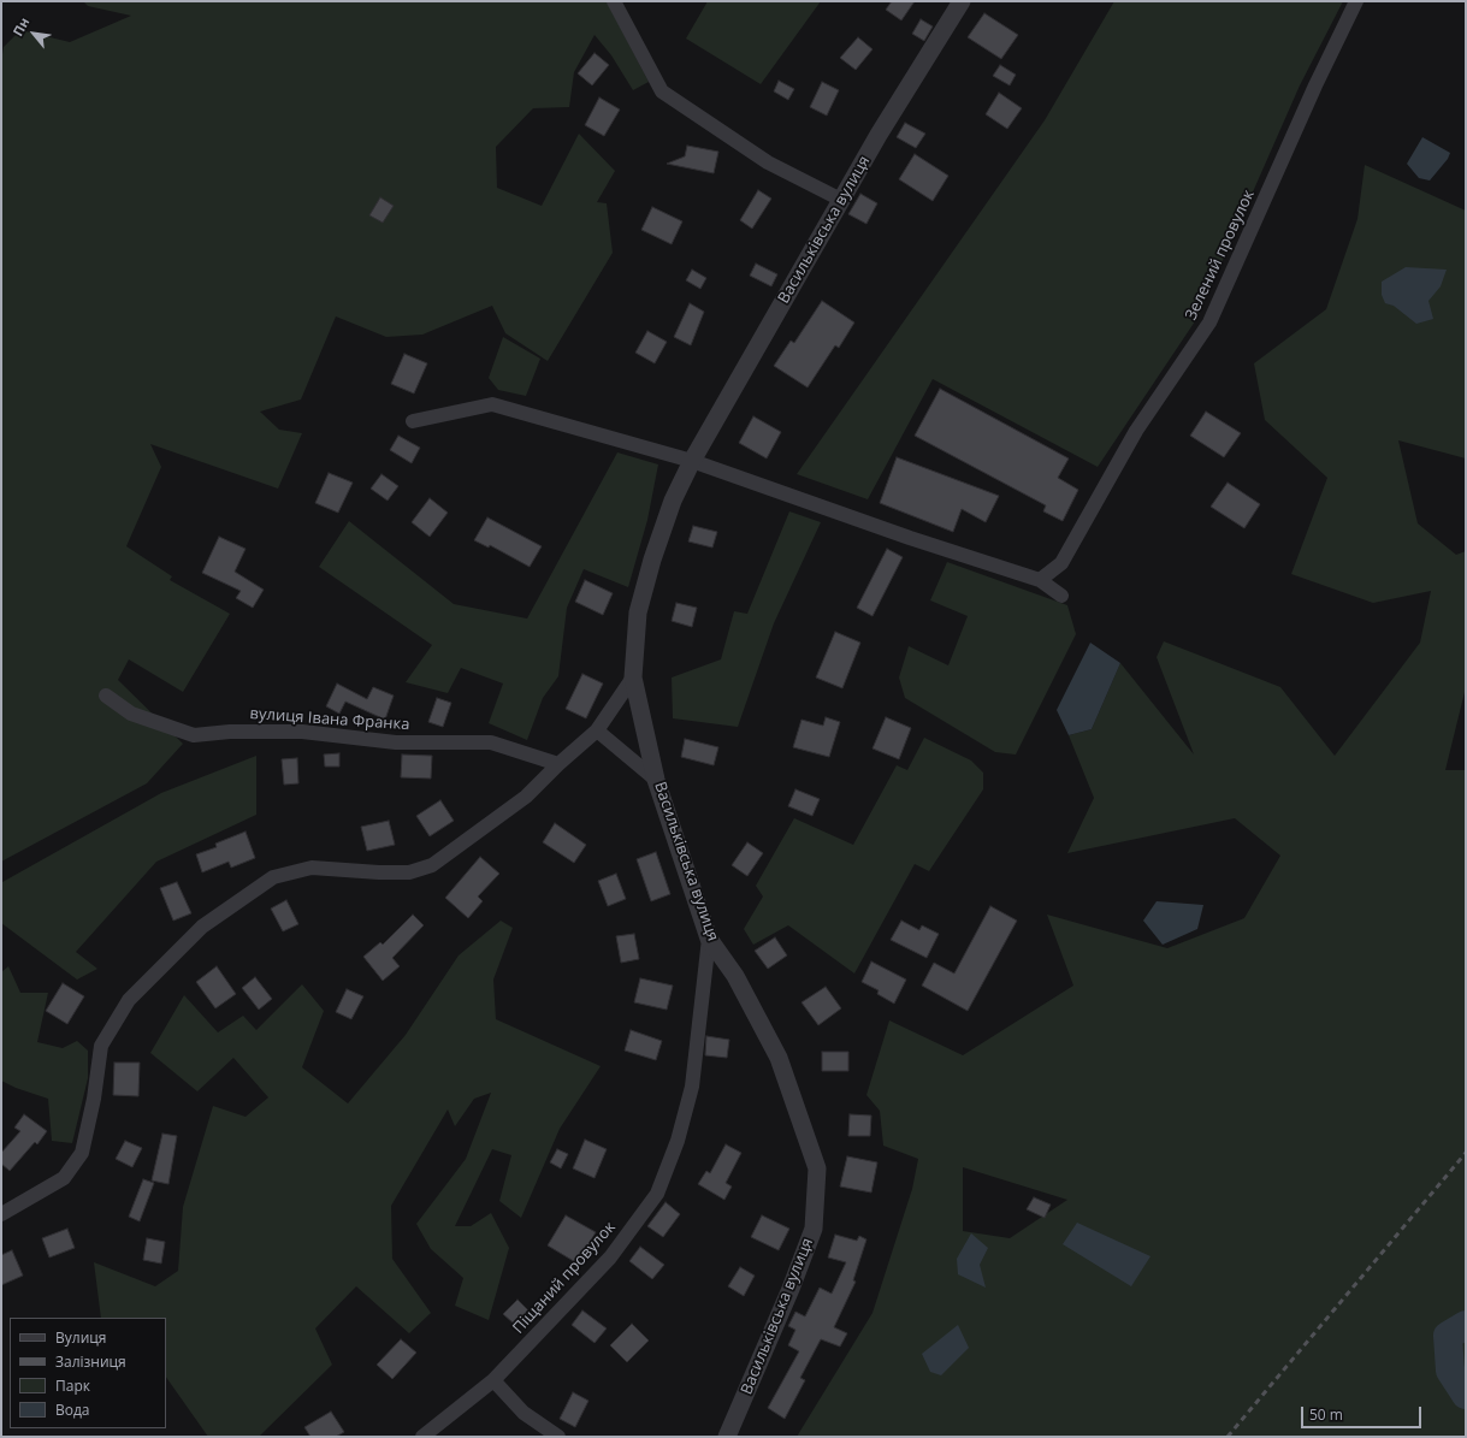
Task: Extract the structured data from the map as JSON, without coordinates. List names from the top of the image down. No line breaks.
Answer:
{"streets":{"street":["Васильківська вулиця","Зелений провулок","вулиця Івана Франка","Піщаний провулок"]},"crossings":[["Васильківська вулиця","Піщаний провулок"]],"legend":["Вулиця","Залізниця","Парк","Вода"],"scale_bar":"50 m","north":"top left"}
